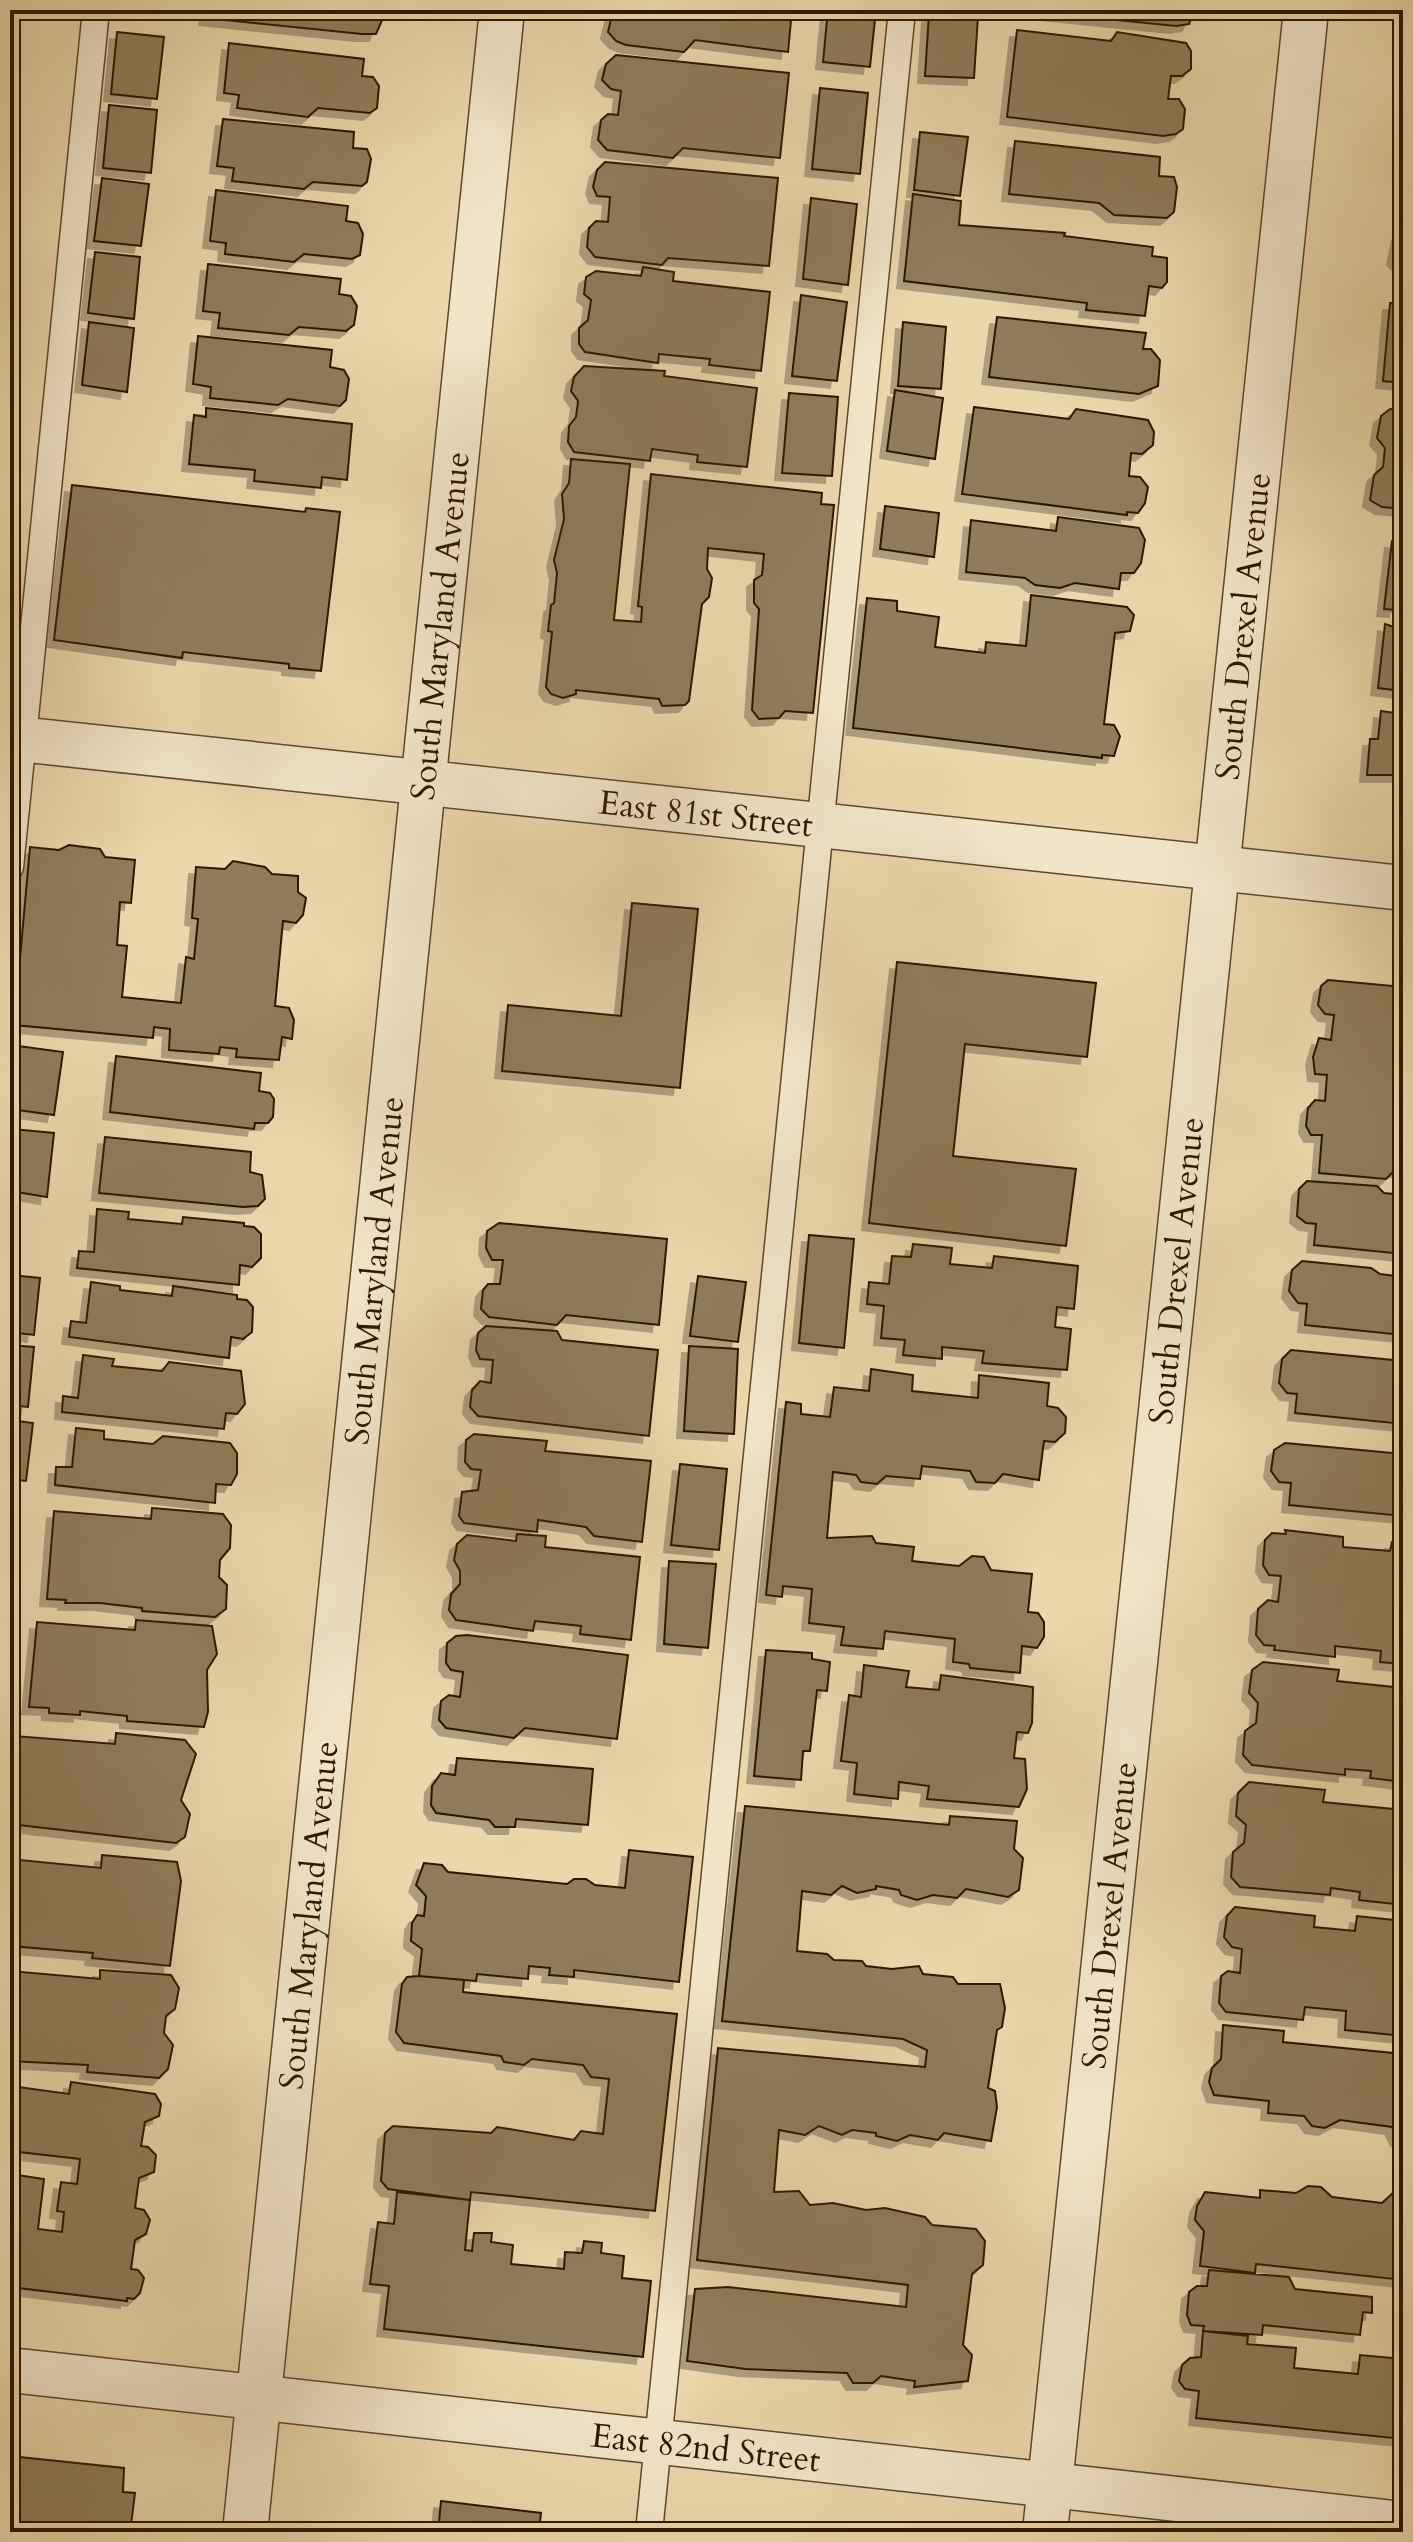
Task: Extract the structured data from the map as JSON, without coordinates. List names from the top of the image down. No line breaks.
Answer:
{"streets":{"street":["South Maryland Avenue","South Drexel Avenue","East 81st Street","East 82nd Street"]},"crossings":[["South Maryland Avenue","East 81st Street"],["South Maryland Avenue","East 82nd Street"],["South Drexel Avenue","East 81st Street"],["South Drexel Avenue","East 82nd Street"]]}
